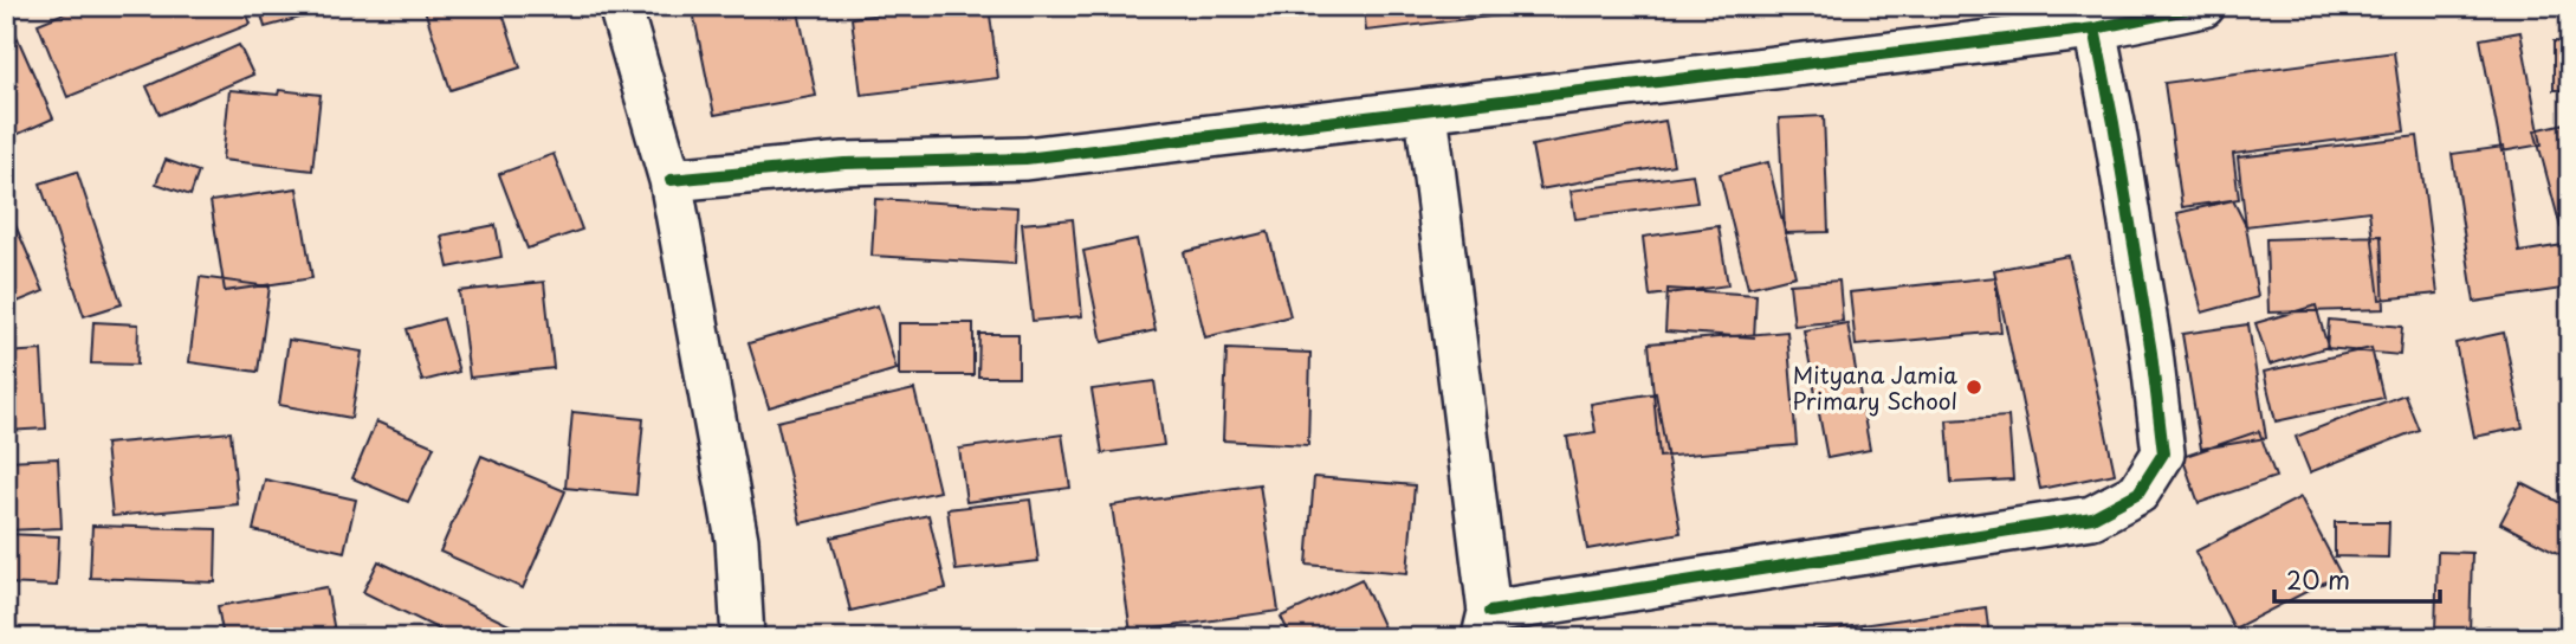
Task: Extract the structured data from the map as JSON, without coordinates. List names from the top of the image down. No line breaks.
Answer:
{"places":["Mityana Jamia Primary School"],"scale_bar":"20 m"}
